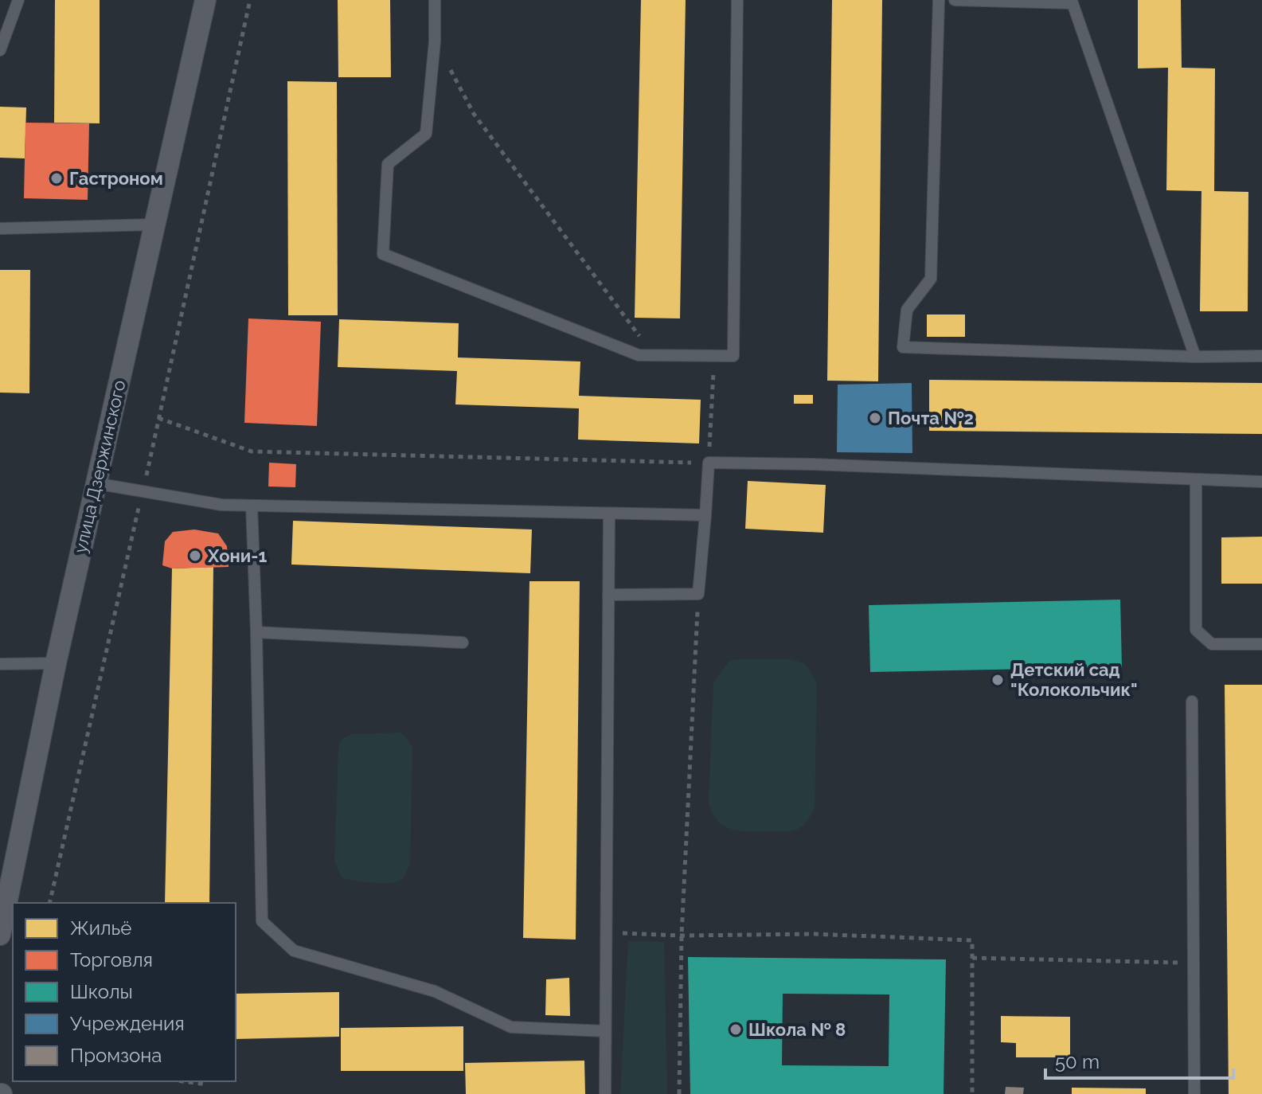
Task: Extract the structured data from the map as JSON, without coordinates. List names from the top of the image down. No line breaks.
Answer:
{"streets":{"street":["улица Дзержинского"]},"places":["Гастроном","Почта №2","Хони-1","Детский сад \"Колокольчик\"","Школа № 8"],"legend":["Жильё","Торговля","Школы","Учреждения","Промзона"],"scale_bar":"50 m"}
